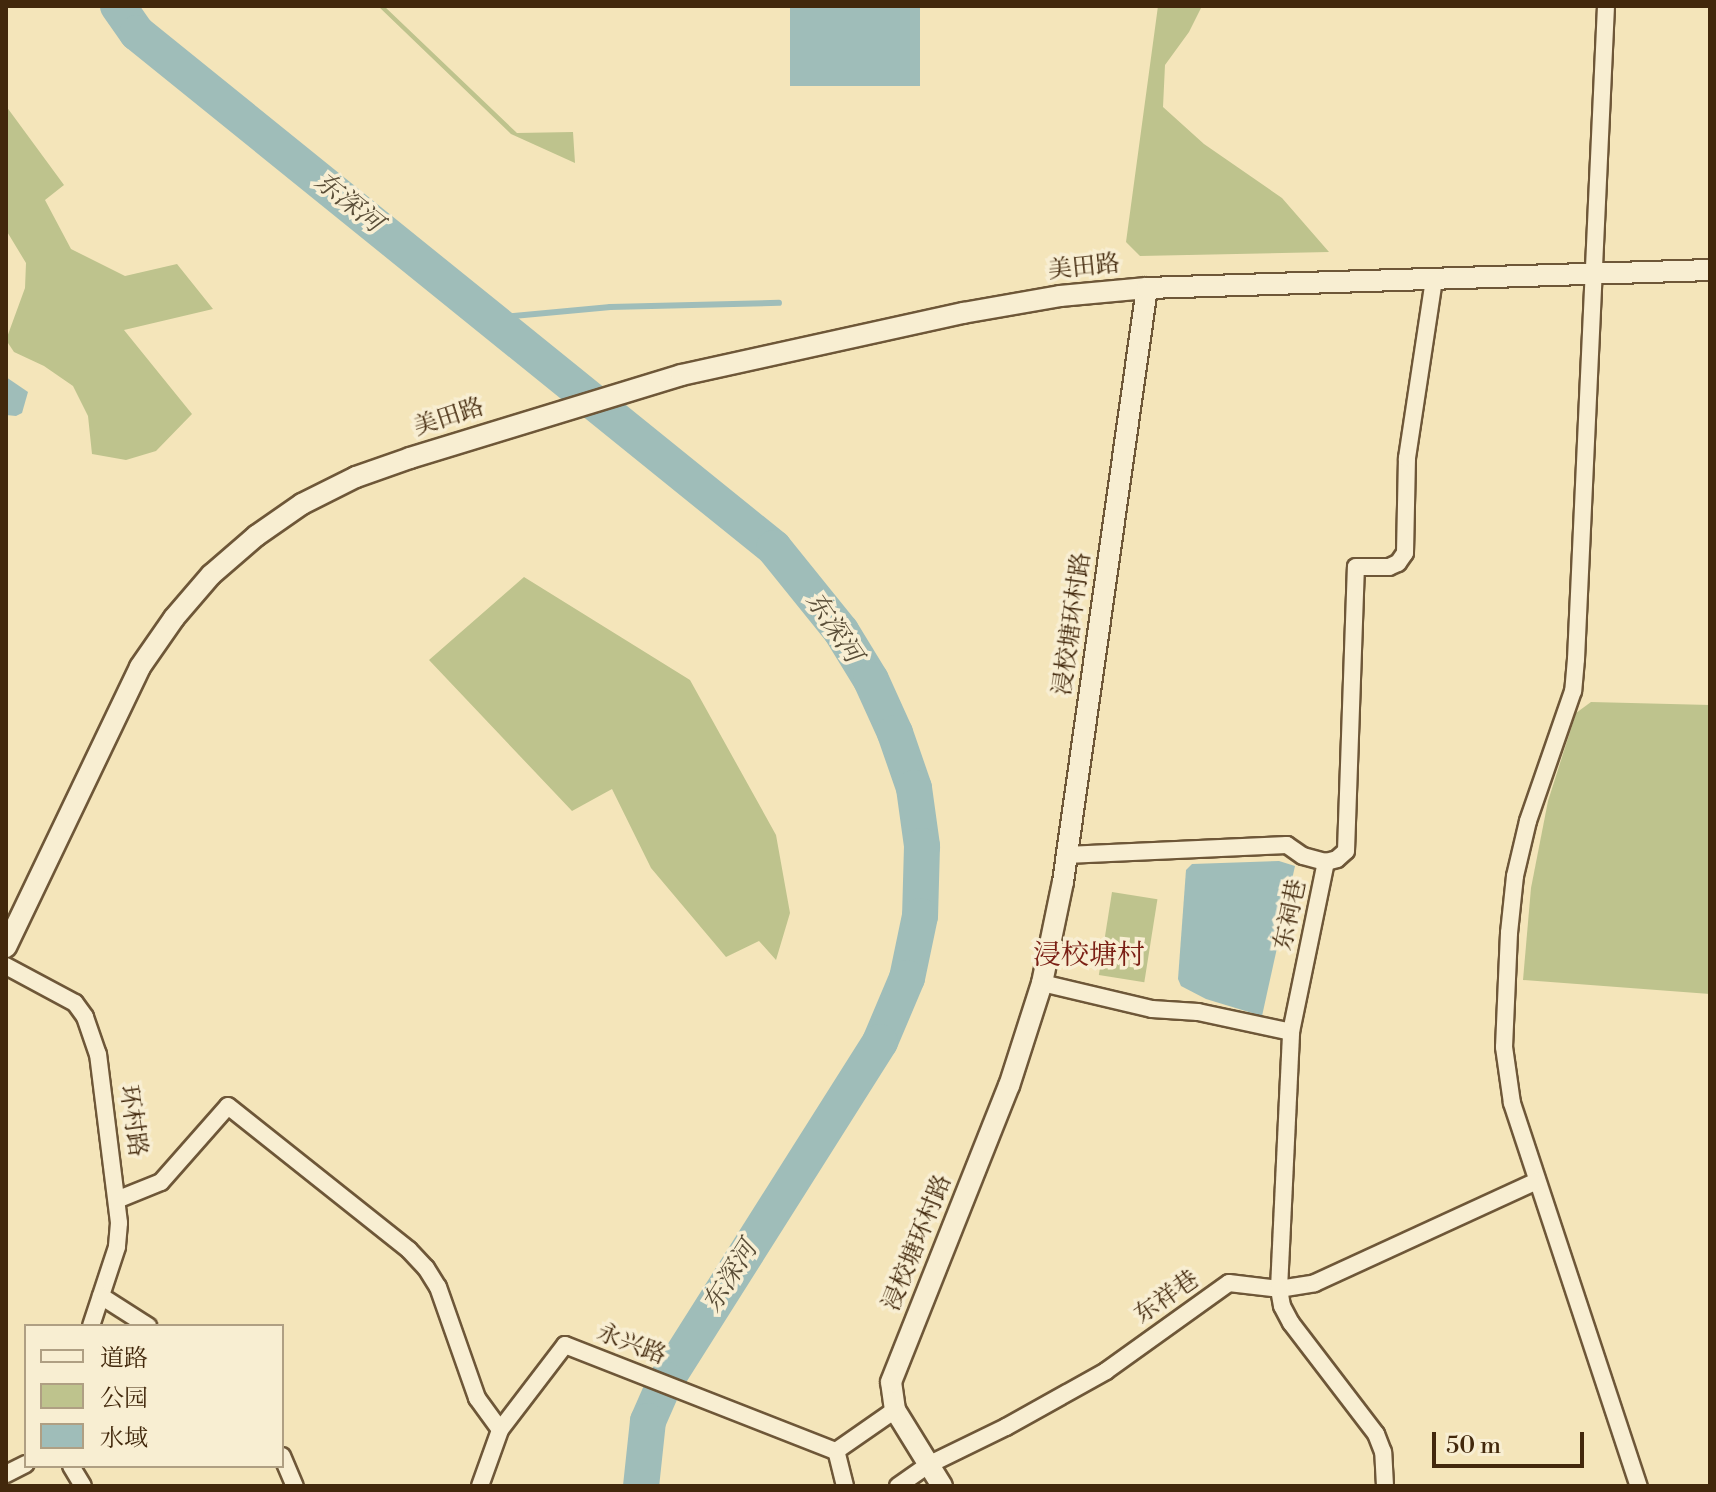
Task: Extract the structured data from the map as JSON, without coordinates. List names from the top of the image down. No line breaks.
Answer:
{"streets":{"street":["美田路","浸校塘环村路","东祠巷","环村路","东祥巷","永兴路"]},"crossings":[["美田路","浸校塘环村路"],["东祠巷","东祥巷"]],"districts":["浸校塘村"],"water":["东深河"],"legend":["道路","公园","水域"],"scale_bar":"50 m"}
